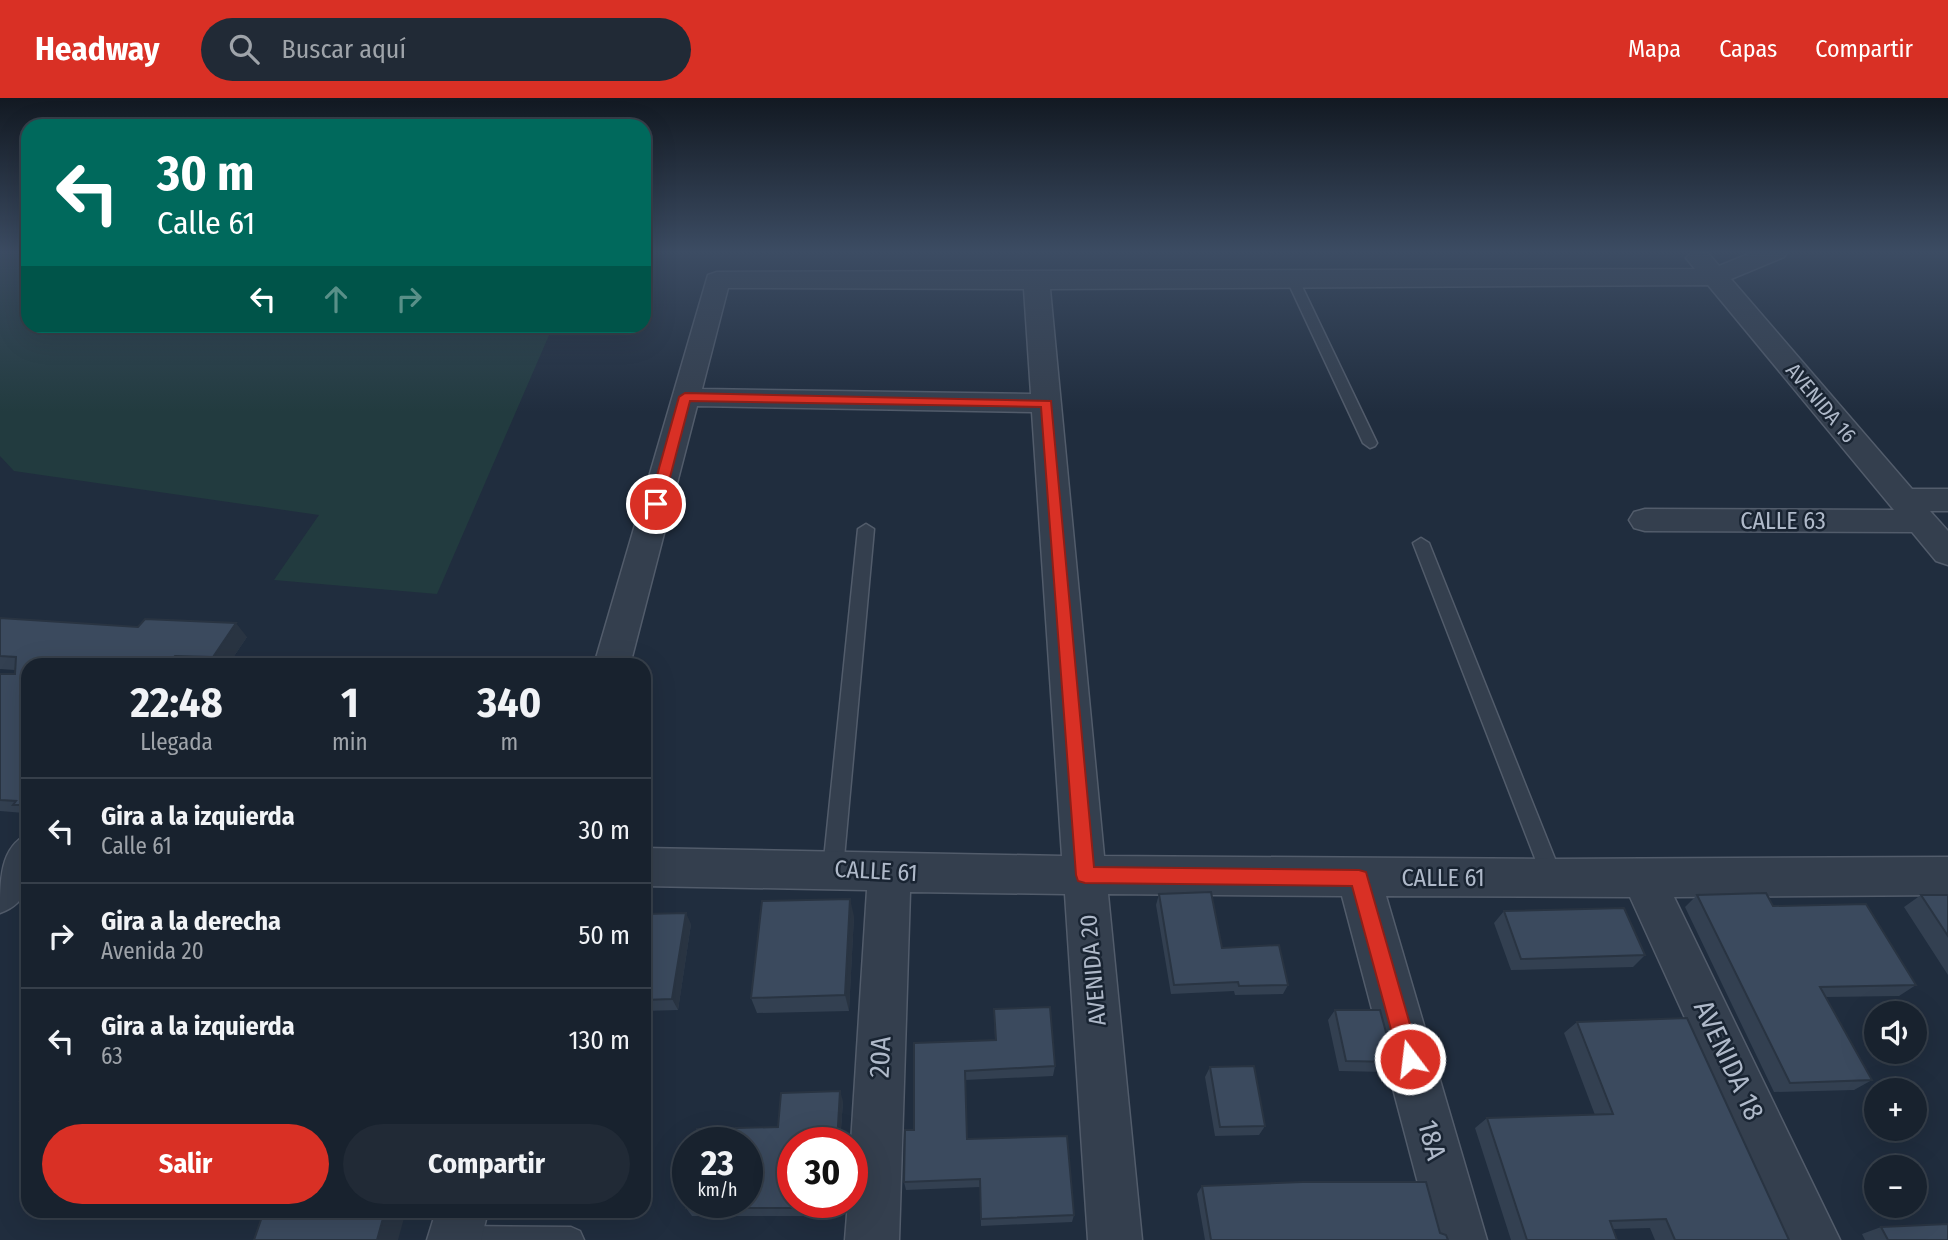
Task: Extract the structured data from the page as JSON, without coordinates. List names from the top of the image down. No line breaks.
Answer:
{"streets":{"street":["AVENIDA 16","CALLE 63","CALLE 61","AVENIDA 20","20A","AVENIDA 18","18A"]},"crossings":[["AVENIDA 16","CALLE 63"],["CALLE 61","AVENIDA 20"],["CALLE 61","20A"],["CALLE 61","AVENIDA 18"],["CALLE 61","18A"]],"page":{"header":"Headway","search":"Buscar aquí","nav":["Mapa","Capas","Compartir"],"turn":["30 m","Calle 61"],"eta":["22:48","Llegada","1","min","340","m"],"list":[{"name":"Gira a la izquierda","note":"Calle 61","value":"30 m"},{"name":"Gira a la derecha","note":"Avenida 20","value":"50 m"},{"name":"Gira a la izquierda","note":"63","value":"130 m"}],"map_buttons":["+","−"],"buttons":["Salir","Compartir"],"speed":"23 km/h","limit":"30"}}
